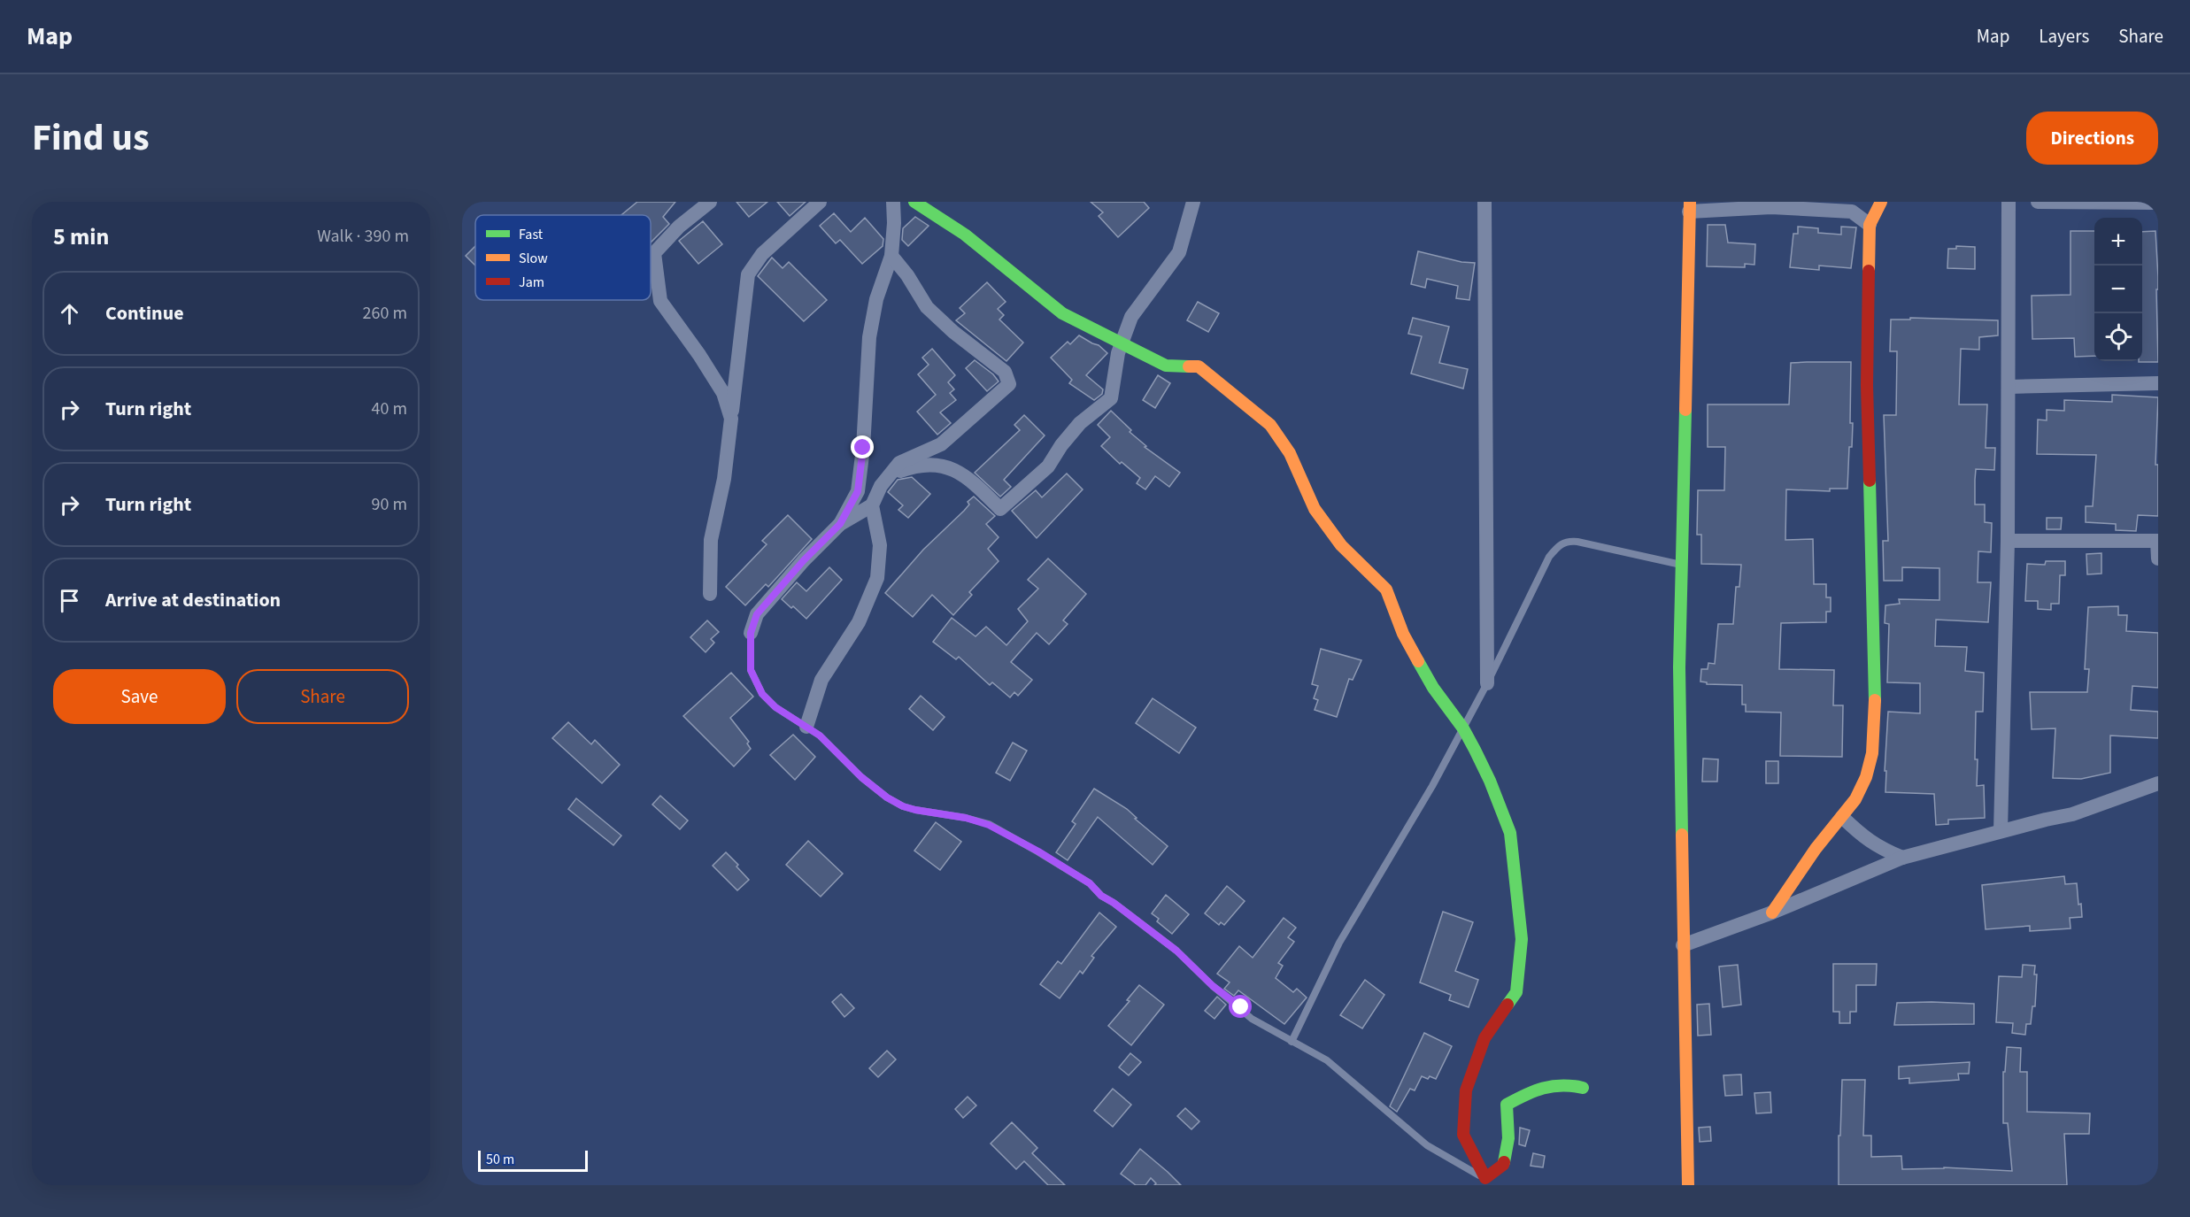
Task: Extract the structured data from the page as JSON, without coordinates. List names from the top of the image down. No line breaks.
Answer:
{"legend":["Fast","Slow","Jam"],"scale_bar":"50 m","page":{"header":"Map","nav":["Map","Layers","Share"],"title":"Find us","buttons":["Directions",["Save","Share"]],"heading":["5 min","Walk · 390 m"],"map_buttons":["+","−"],"list":[["Continue","260 m"],["Turn right","40 m"],["Turn right","90 m"],"Arrive at destination"],"scale":"50 m"}}
